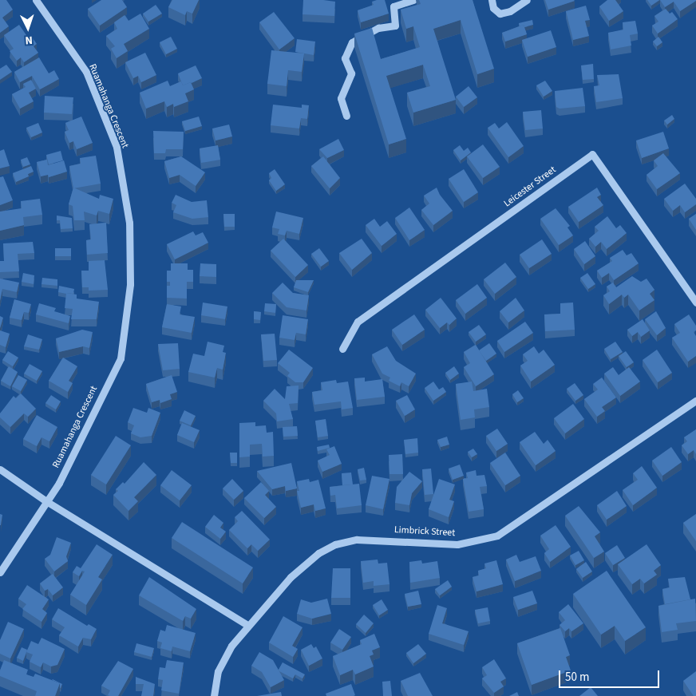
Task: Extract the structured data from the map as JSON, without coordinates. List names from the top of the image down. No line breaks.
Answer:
{"streets":{"street":["Ruamahanga Crescent","Leicester Street","Limbrick Street"]},"scale_bar":"50 m","north":"bottom"}
